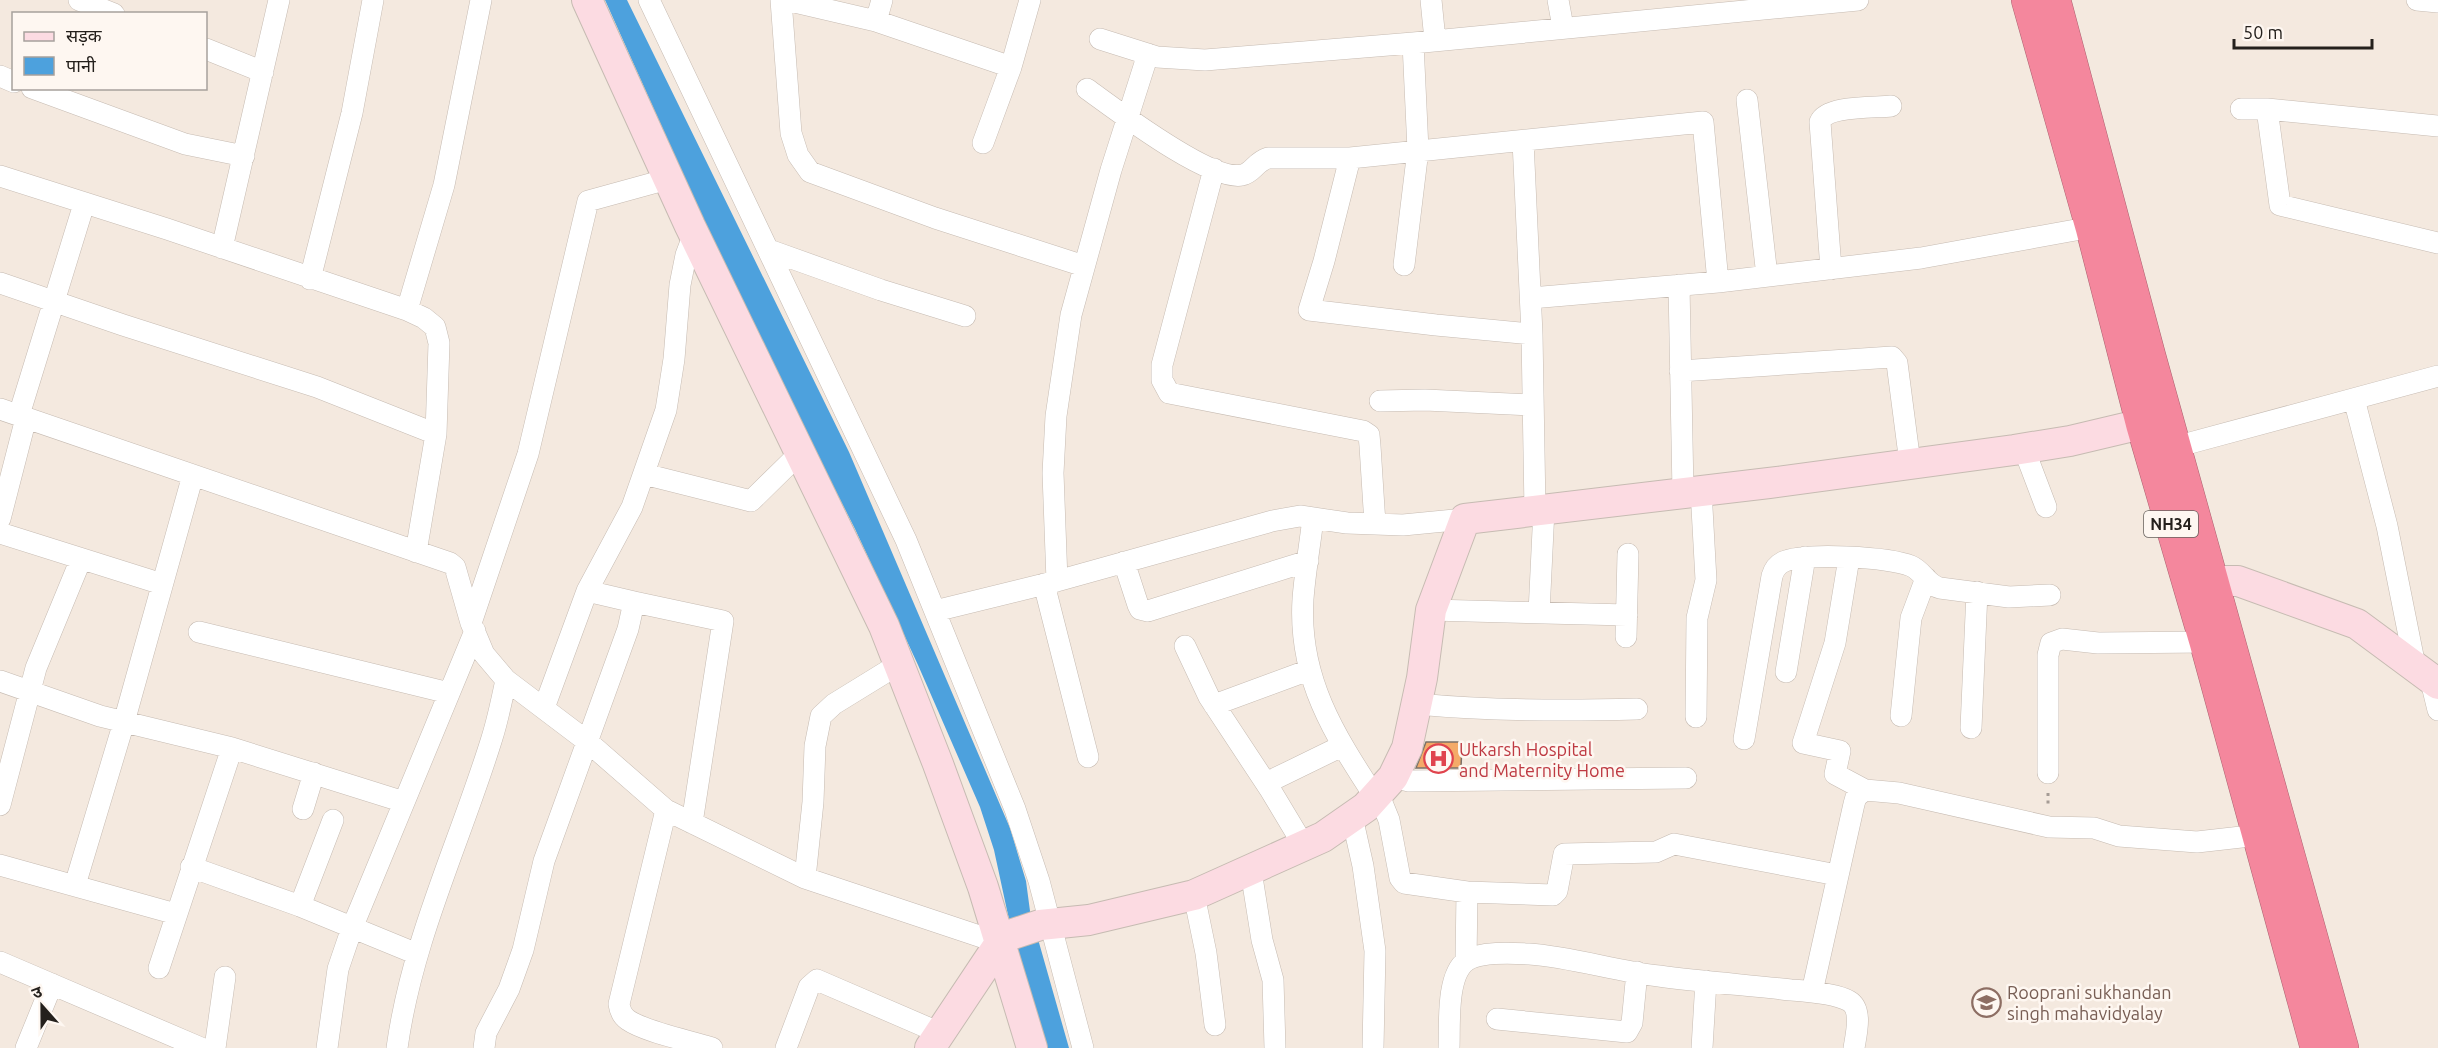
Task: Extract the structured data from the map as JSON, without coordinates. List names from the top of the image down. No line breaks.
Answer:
{"streets":{"highway":["NH34"]},"places":{"hospital":["Utkarsh Hospital and Maternity Home"],"school or university":["Rooprani sukhandan singh mahavidyalay"]},"legend":["सड़क","पानी"],"scale_bar":"50 m","north":"top"}
